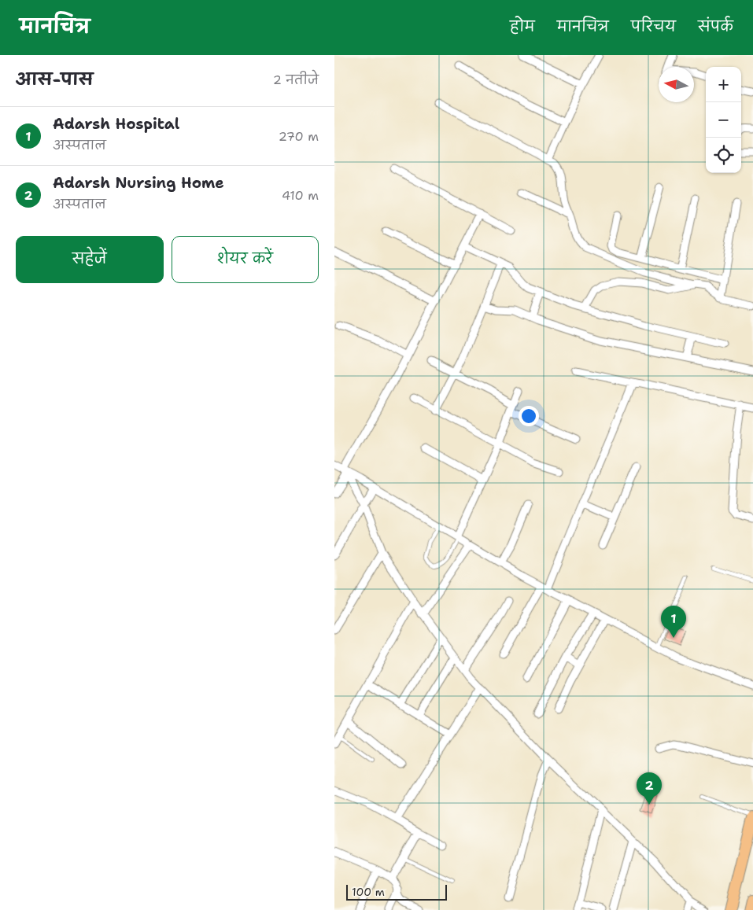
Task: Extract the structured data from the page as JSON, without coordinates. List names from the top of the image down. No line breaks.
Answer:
{"scale_bar":"100 m","north":"left","page":{"header":"मानचित्र","nav":["होम","मानचित्र","परिचय","संपर्क"],"heading":["आस-पास","2 नतीजे"],"map_buttons":["+","−"],"list":[{"mark":"1","name":"Adarsh Hospital","note":"अस्पताल","value":"270 m"},{"mark":"2","name":"Adarsh Nursing Home","note":"अस्पताल","value":"410 m"}],"buttons":["सहेजें","शेयर करें"],"pins":["1","2"],"scale":"100 m"}}
